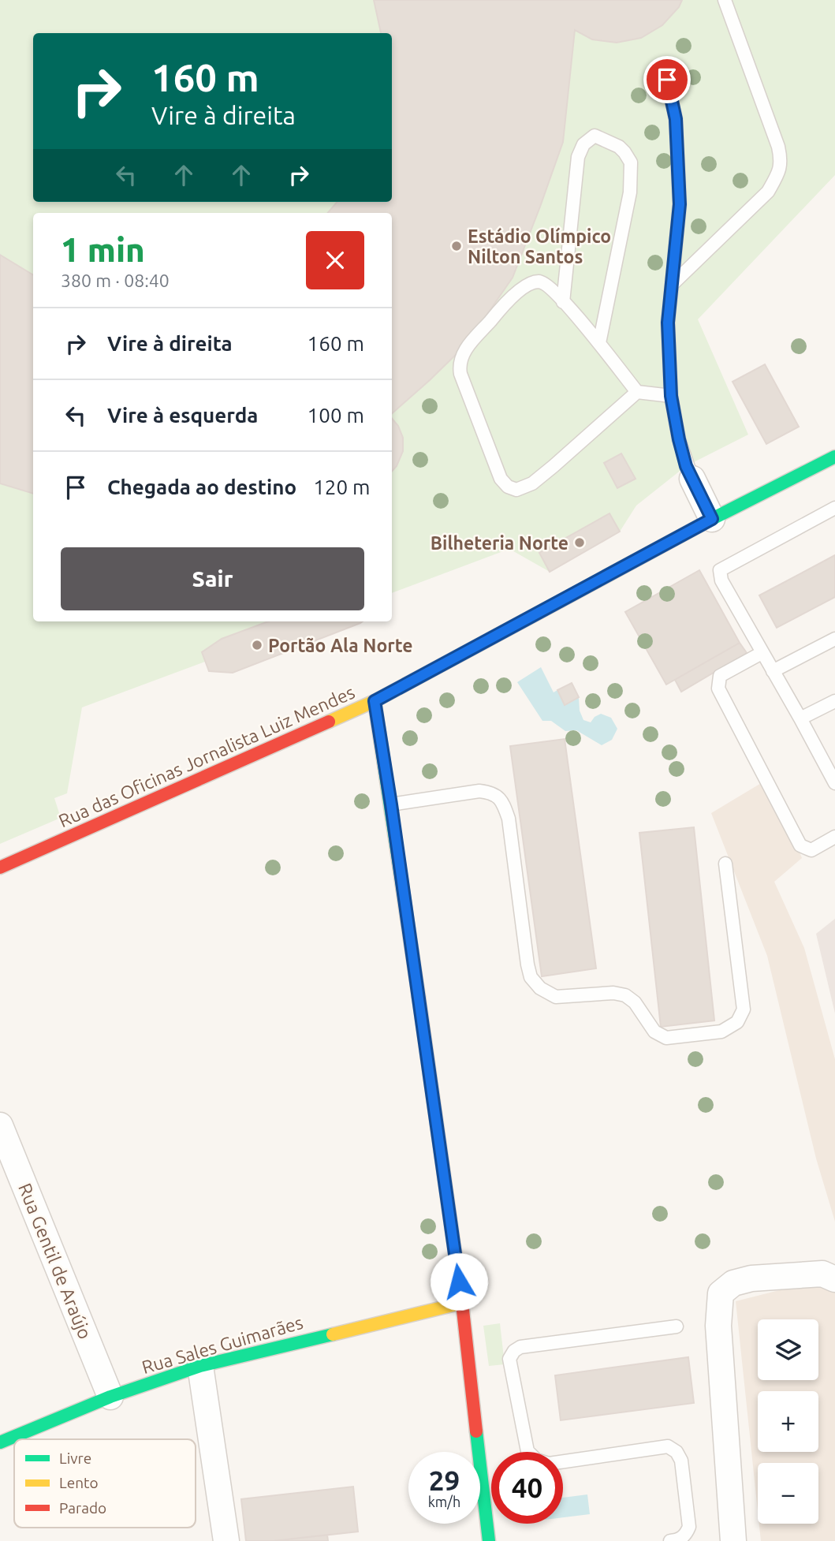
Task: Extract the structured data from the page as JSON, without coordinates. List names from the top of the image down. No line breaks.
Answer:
{"streets":{"street":["Rua das Oficinas Jornalista Luiz Mendes","Rua Gentil de Araújo","Rua Sales Guimarães"]},"crossings":[["Rua Gentil de Araújo","Rua Sales Guimarães"]],"places":["Estádio Olímpico Nilton Santos","Bilheteria Norte","Portão Ala Norte"],"legend":["Livre","Lento","Parado"],"page":{"turn":["160 m","Vire à direita"],"heading":["1 min","380 m · 08:40"],"list":[{"name":"Vire à direita","value":"160 m"},{"name":"Vire à esquerda","value":"100 m"},{"name":"Chegada ao destino","value":"120 m"}],"buttons":"Sair","map_buttons":["+","−"],"speed":"29 km/h","limit":"40"}}
